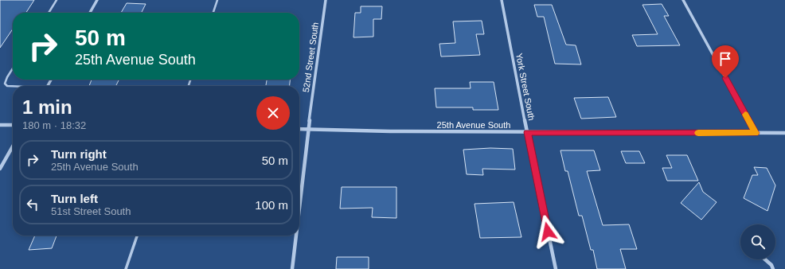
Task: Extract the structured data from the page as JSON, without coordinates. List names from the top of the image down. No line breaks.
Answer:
{"streets":{"street":["52nd Street South","York Street South","25th Avenue South"]},"crossings":[["52nd Street South","25th Avenue South"],["York Street South","25th Avenue South"]],"page":{"turn":["50 m","25th Avenue South"],"heading":["1 min","180 m · 18:32"],"list":[{"name":"Turn right","note":"25th Avenue South","value":"50 m"},{"name":"Turn left","note":"51st Street South","value":"100 m"}]}}
